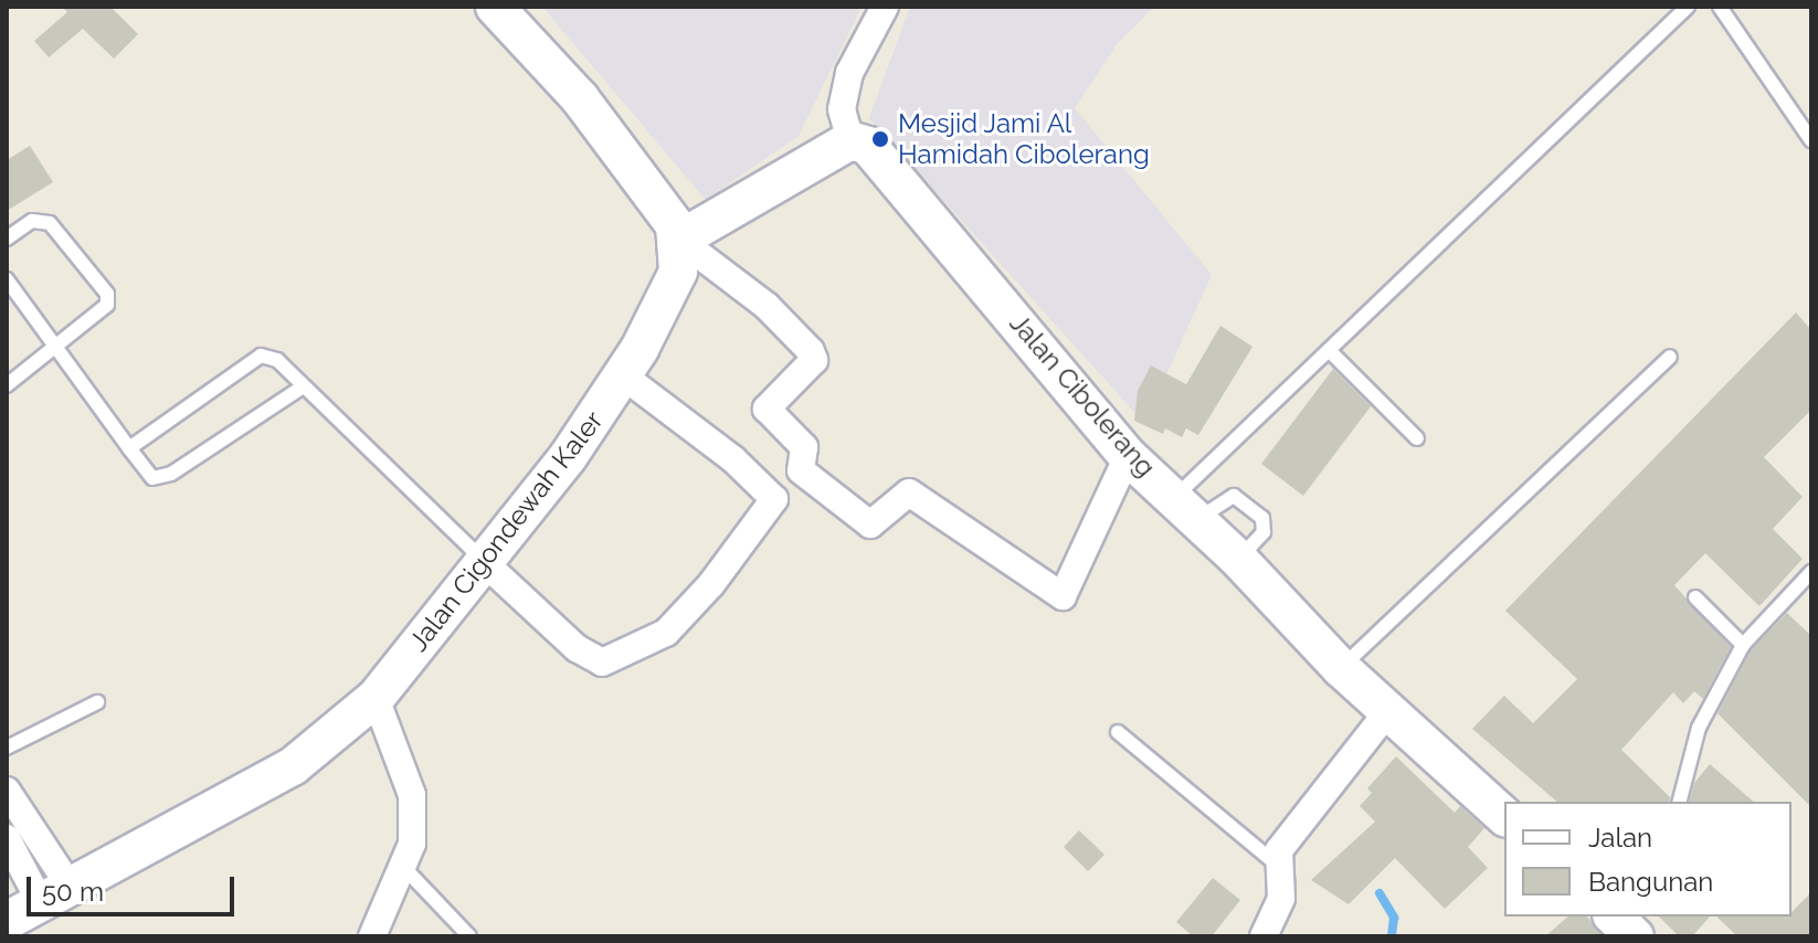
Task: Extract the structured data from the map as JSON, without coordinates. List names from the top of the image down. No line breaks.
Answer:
{"streets":{"main road":["Jalan Cibolerang","Jalan Cigondewah Kaler"]},"places":["Mesjid Jami Al Hamidah Cibolerang"],"legend":["Jalan","Bangunan"],"scale_bar":"50 m"}
